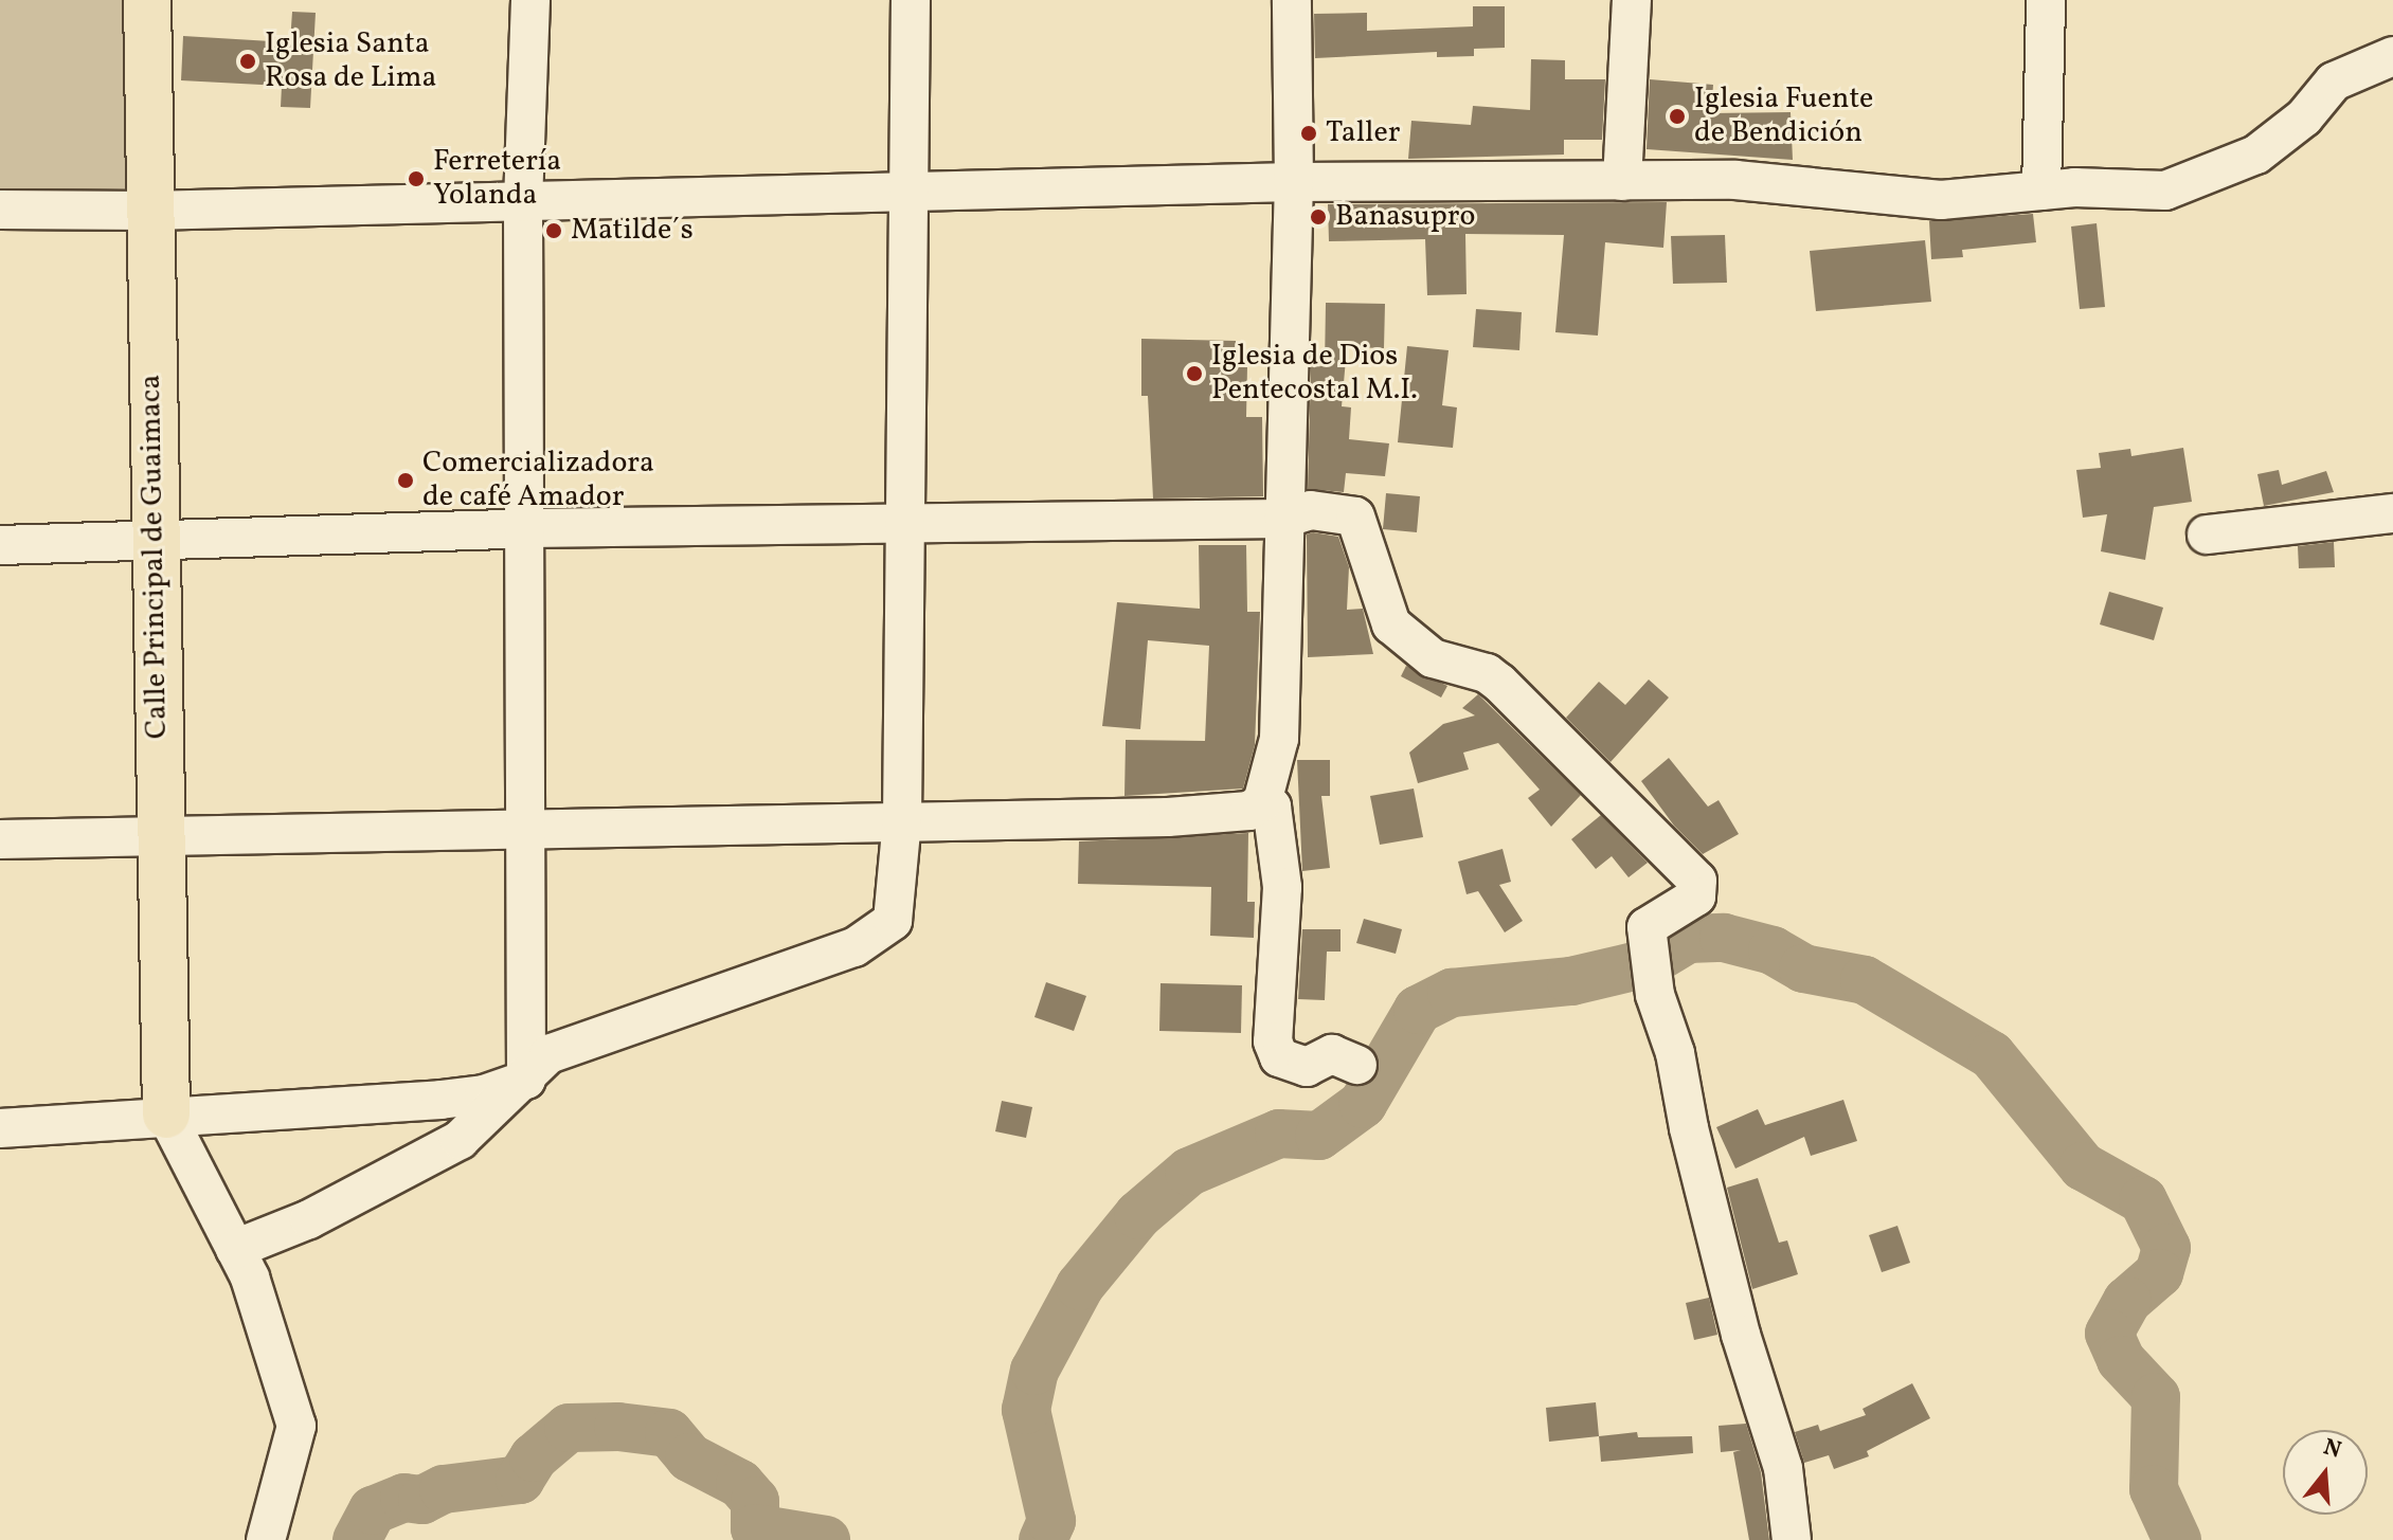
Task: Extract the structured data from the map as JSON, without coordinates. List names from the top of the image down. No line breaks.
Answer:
{"streets":{"main road":["Calle Principal de Guaimaca"]},"places":["Iglesia Santa Rosa de Lima","Iglesia Fuente de Bendición","Taller","Ferretería Yolanda","Banasupro","Matilde´s","Iglesia de Dios Pentecostal M.I.","Comercializadora de café Amador"],"north":"top"}
